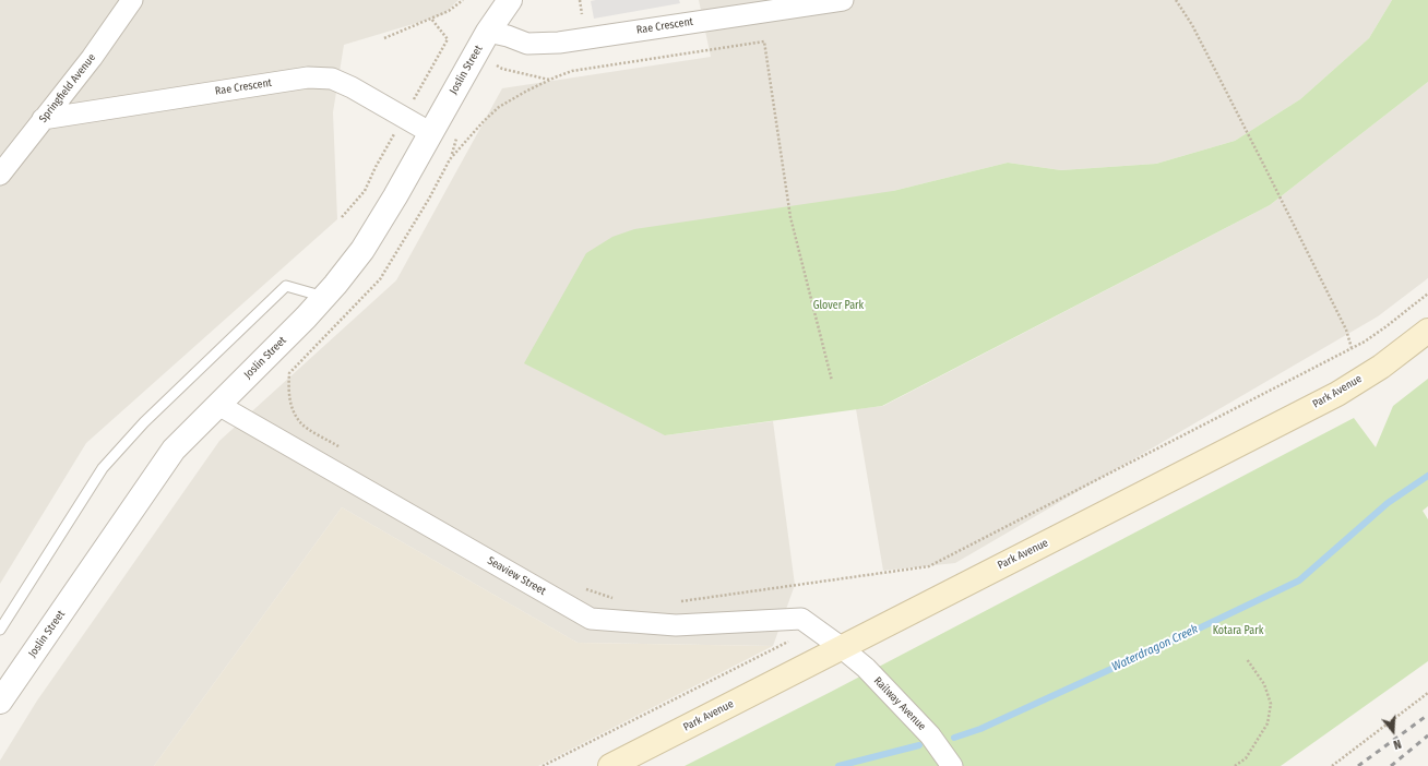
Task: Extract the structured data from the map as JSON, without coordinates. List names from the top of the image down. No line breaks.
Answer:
{"streets":{"main road":["Park Avenue"],"street":["Rae Crescent","Joslin Street","Springfield Avenue","Seaview Street","Railway Avenue"]},"crossings":[["Rae Crescent","Joslin Street"],["Rae Crescent","Springfield Avenue"],["Joslin Street","Seaview Street"],["Park Avenue","Railway Avenue"]],"water":["Waterdragon Creek"],"parks":["Glover Park","Kotara Park"],"north":"bottom"}
